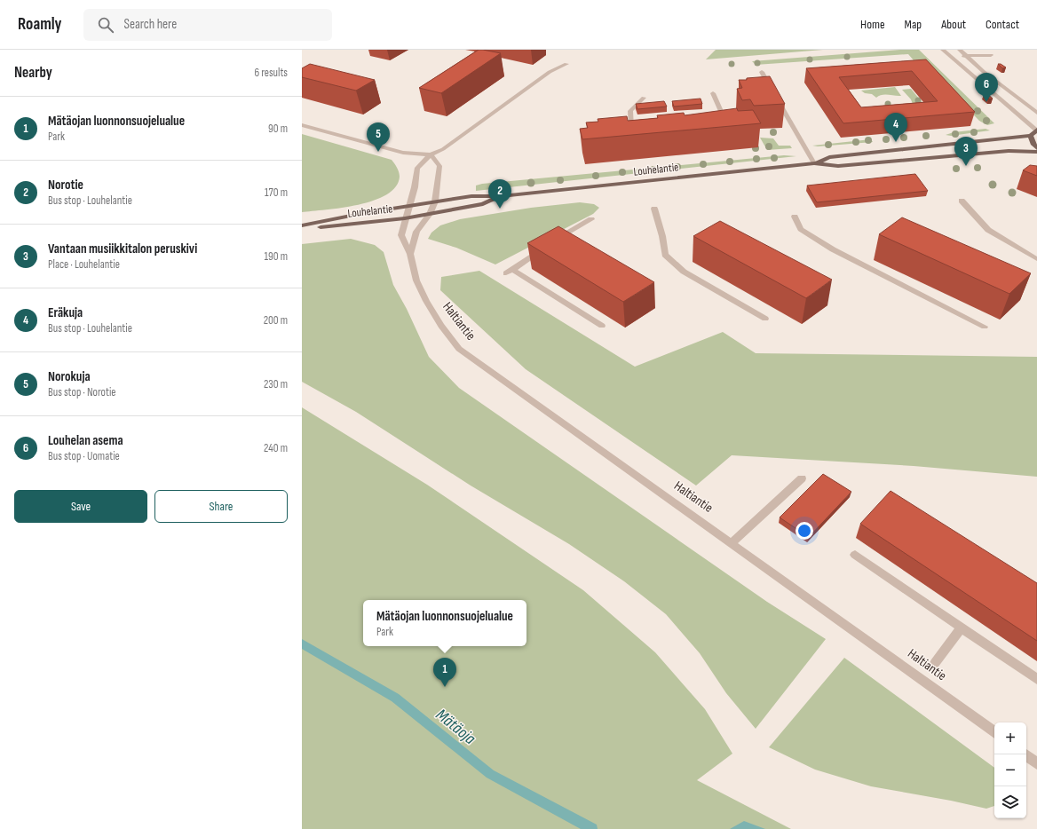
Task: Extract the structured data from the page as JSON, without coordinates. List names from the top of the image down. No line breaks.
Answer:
{"streets":{"main road":["Louhelantie"],"street":["Haltiantie"]},"crossings":[["Louhelantie","Haltiantie"]],"water":["Mätäoja"],"page":{"header":"Roamly","search":"Search here","nav":["Home","Map","About","Contact"],"heading":["Nearby","6 results"],"pins":["6","4","5","3","2","1"],"list":[{"mark":"1","name":"Mätäojan luonnonsuojelualue","note":"Park","value":"90 m"},{"mark":"2","name":"Norotie","note":"Bus stop · Louhelantie","value":"170 m"},{"mark":"3","name":"Vantaan musiikkitalon peruskivi","note":"Place · Louhelantie","value":"190 m"},{"mark":"4","name":"Eräkuja","note":"Bus stop · Louhelantie","value":"200 m"},{"mark":"5","name":"Norokuja","note":"Bus stop · Norotie","value":"230 m"},{"mark":"6","name":"Louhelan asema","note":"Bus stop · Uomatie","value":"240 m"}],"buttons":["Save","Share"],"popup":["Mätäojan luonnonsuojelualue","Park"],"map_buttons":["+","−"]}}
